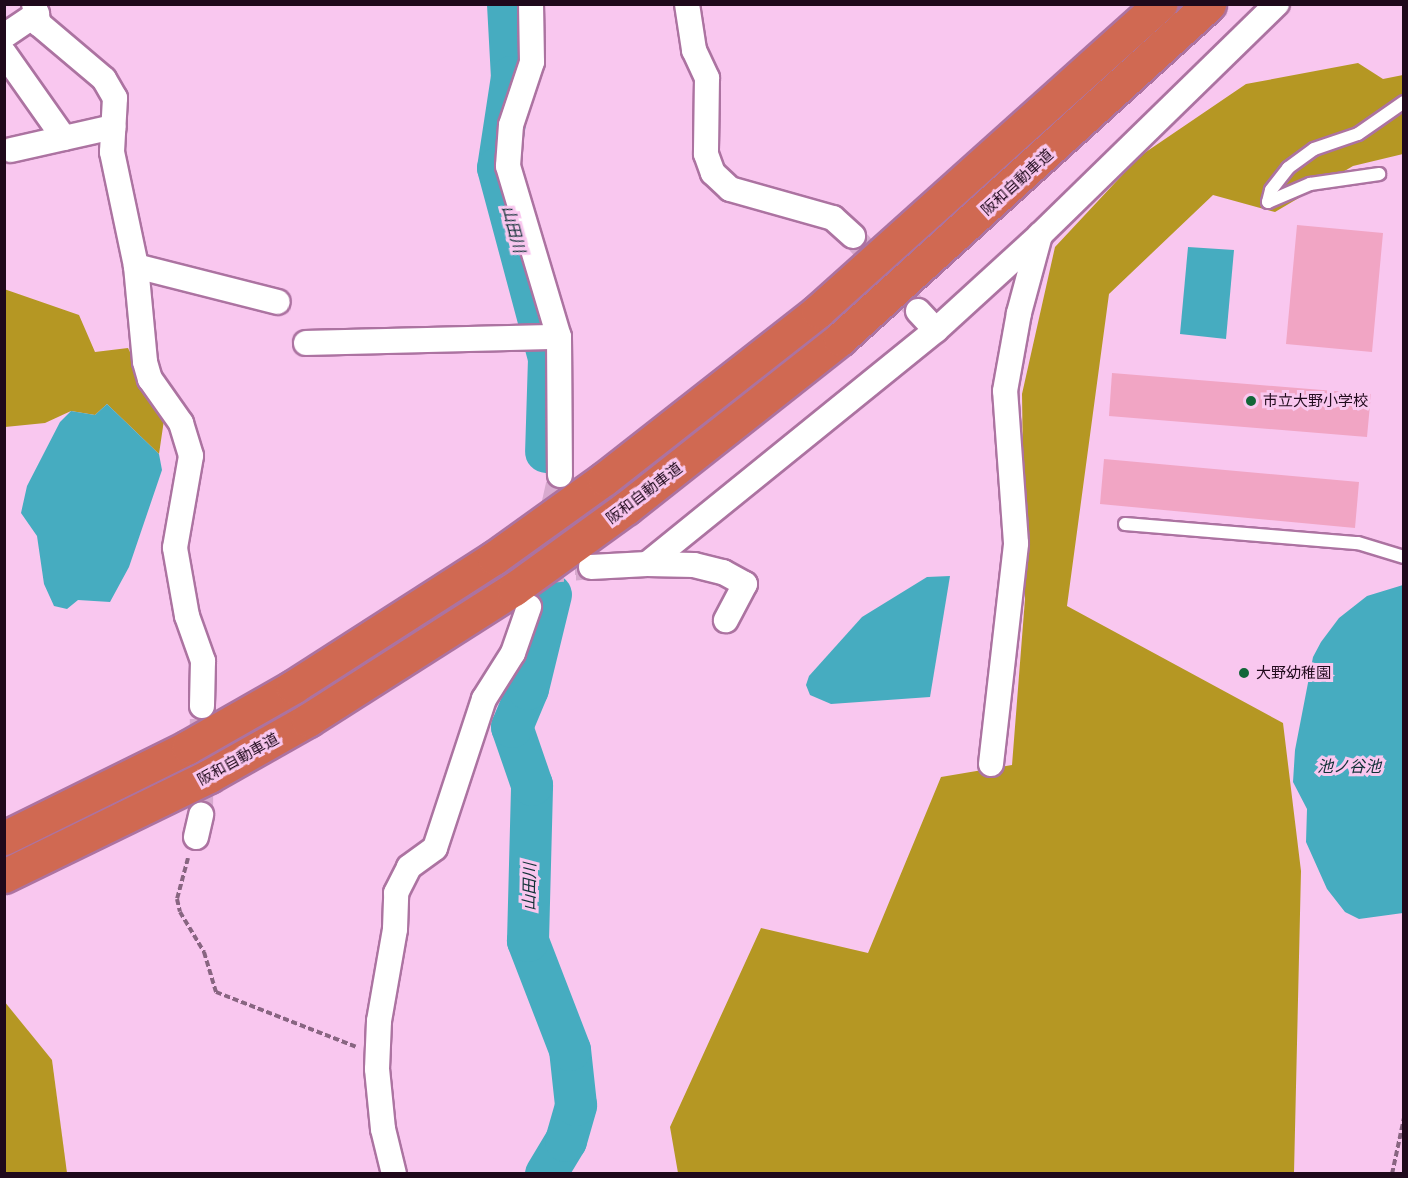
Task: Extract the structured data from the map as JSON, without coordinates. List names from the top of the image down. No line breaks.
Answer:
{"streets":{"highway":["阪和自動車道"]},"water":["山田川","池ノ谷池"],"places":["市立大野小学校","大野幼稚園"]}
